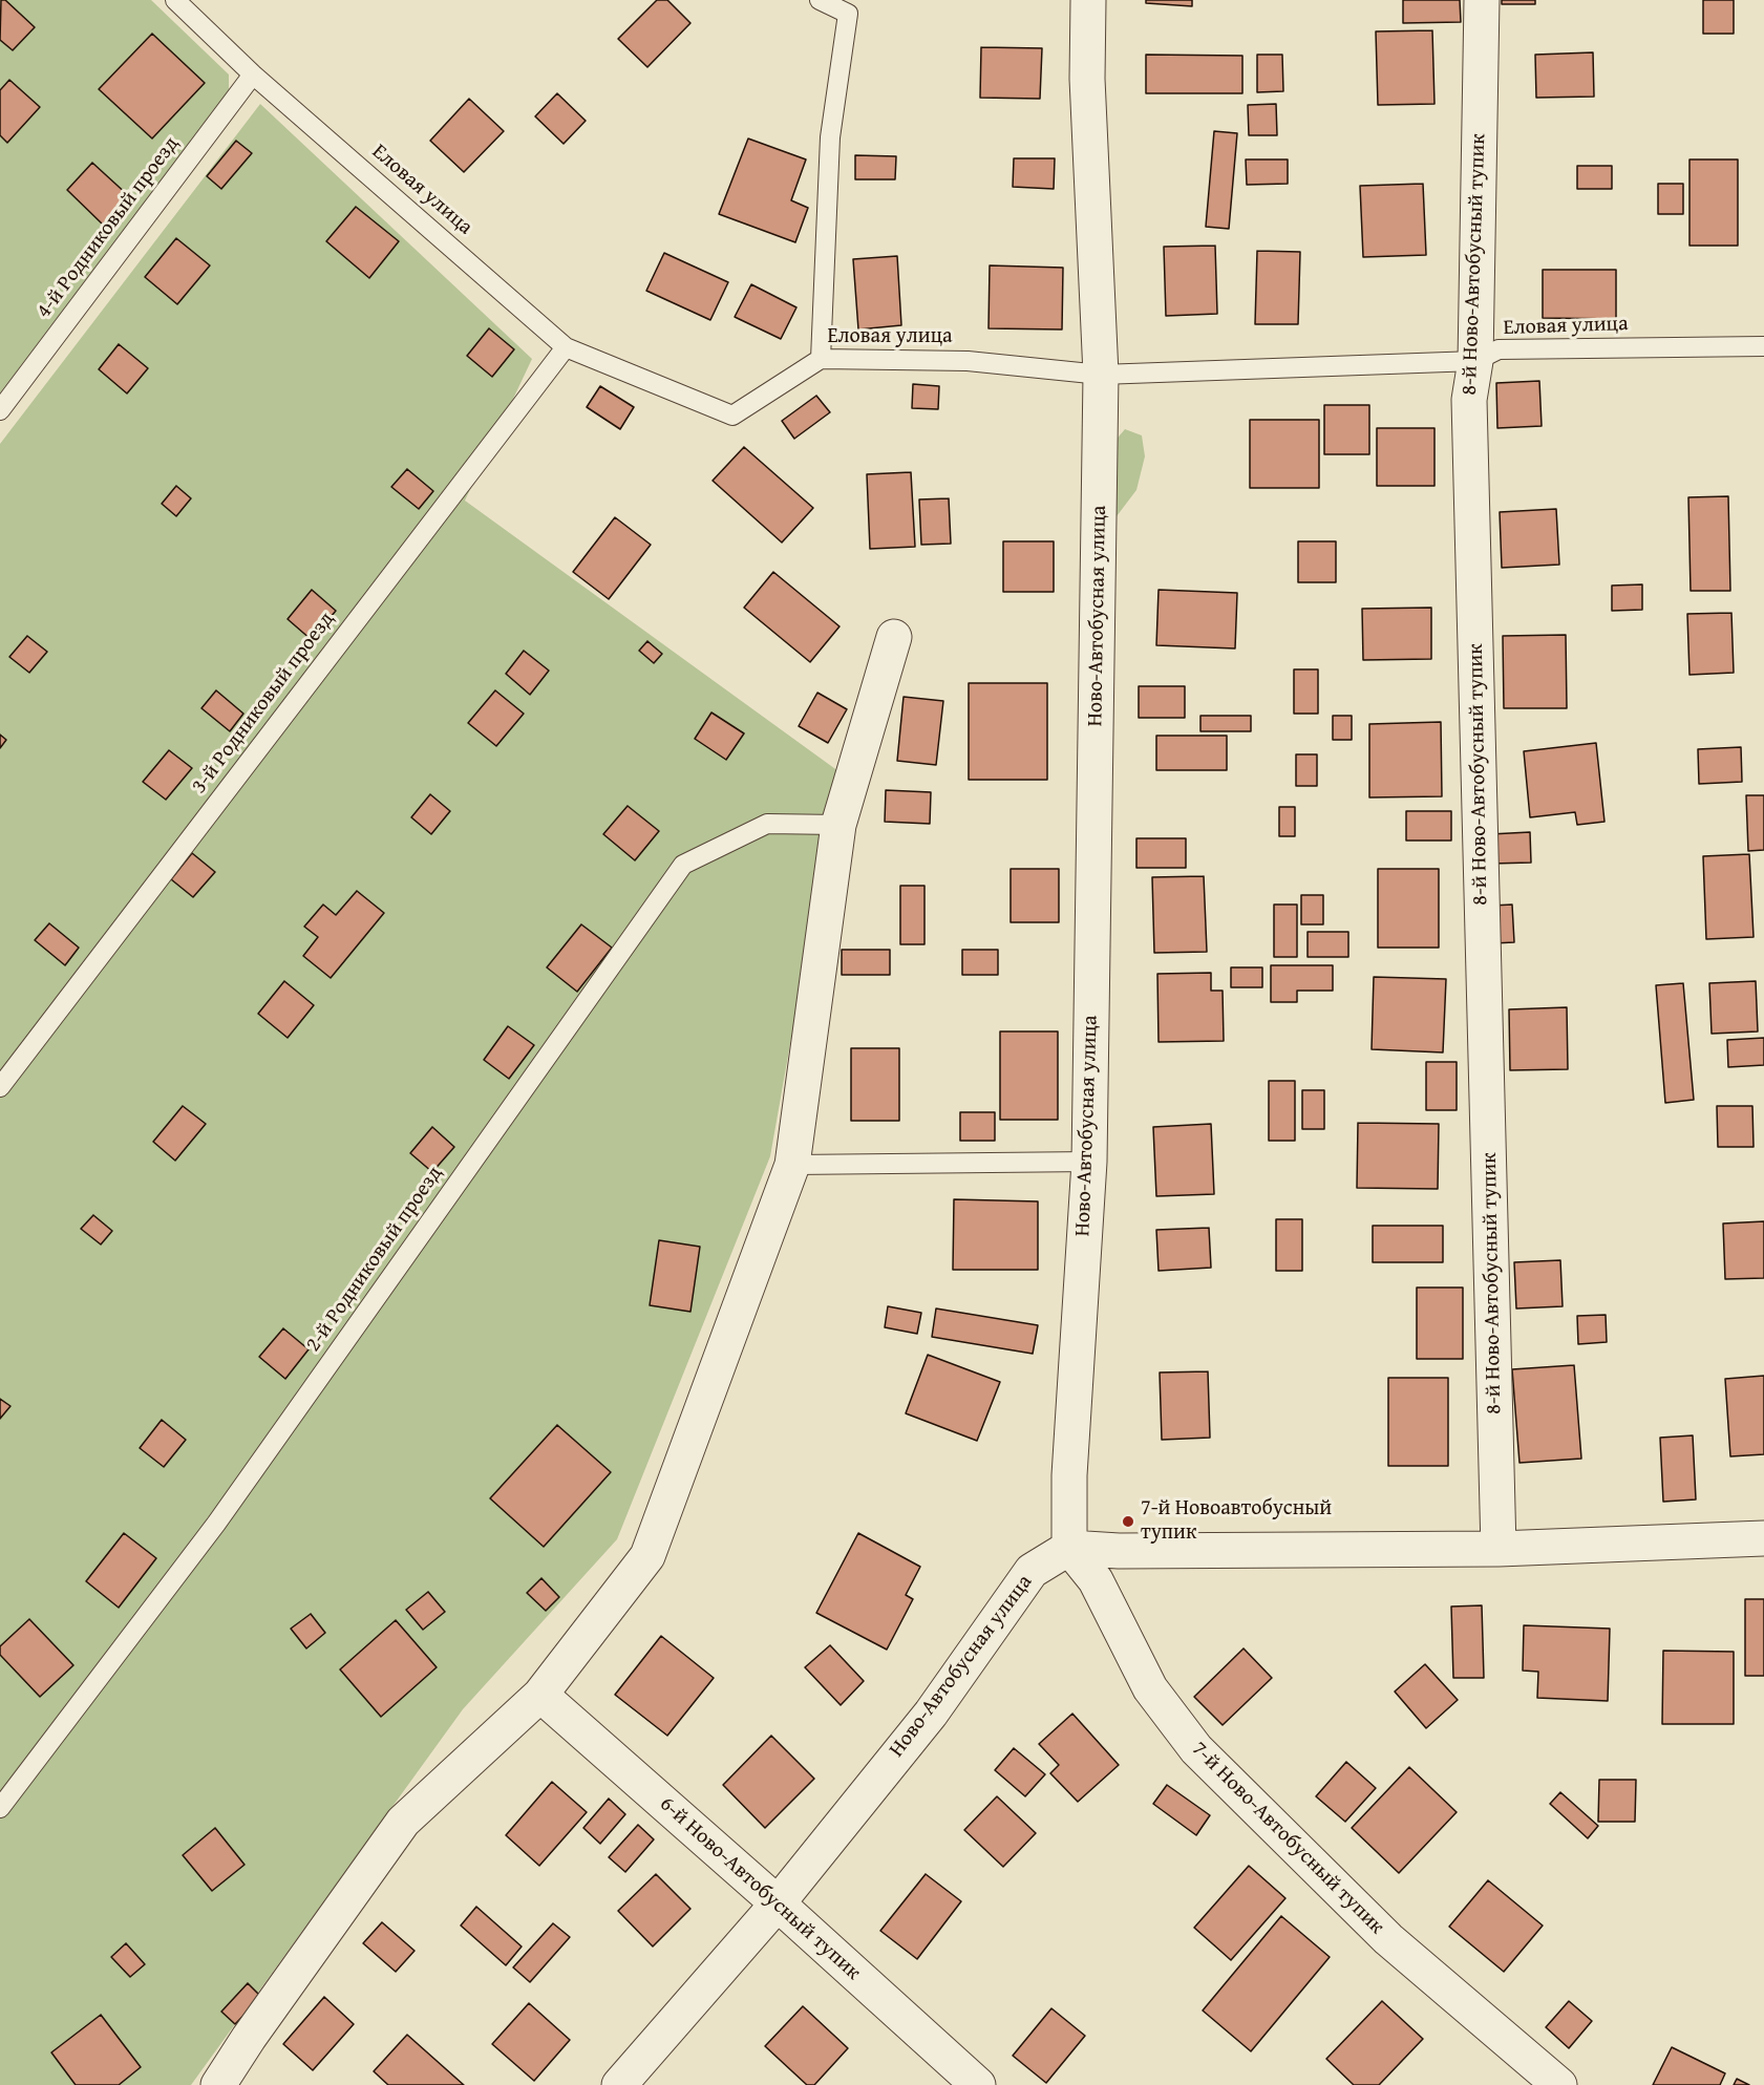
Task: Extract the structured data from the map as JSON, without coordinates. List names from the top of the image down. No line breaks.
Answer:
{"streets":{"street":["8-й Ново-Автобусный тупик","Ново-Автобусная улица","7-й Ново-Автобусный тупик","6-й Ново-Автобусный тупик"],"lane":["Еловая улица","4-й Родниковый проезд","3-й Родниковый проезд","2-й Родниковый проезд"]},"crossings":[["Еловая улица","4-й Родниковый проезд"],["Еловая улица","8-й Ново-Автобусный тупик"],["Еловая улица","Ново-Автобусная улица"],["Еловая улица","3-й Родниковый проезд"],["Ново-Автобусная улица","7-й Ново-Автобусный тупик"],["Ново-Автобусная улица","6-й Ново-Автобусный тупик"]],"places":["7-й Новоавтобусный тупик"]}
